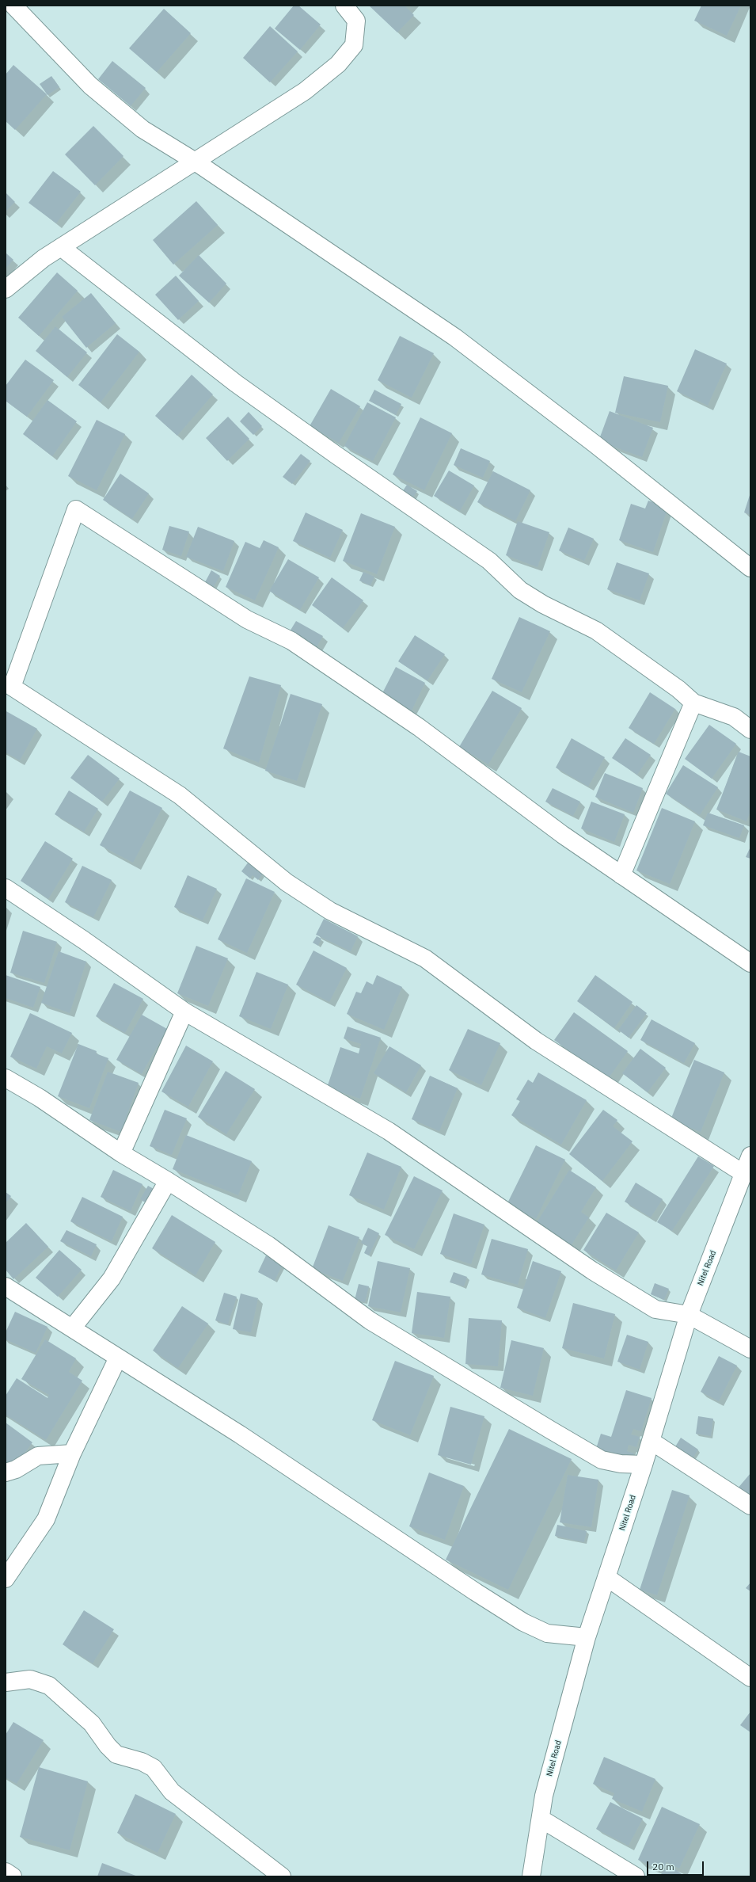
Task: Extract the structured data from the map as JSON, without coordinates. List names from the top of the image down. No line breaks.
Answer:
{"streets":{"street":["Nitel Road"]},"scale_bar":"20 m"}
